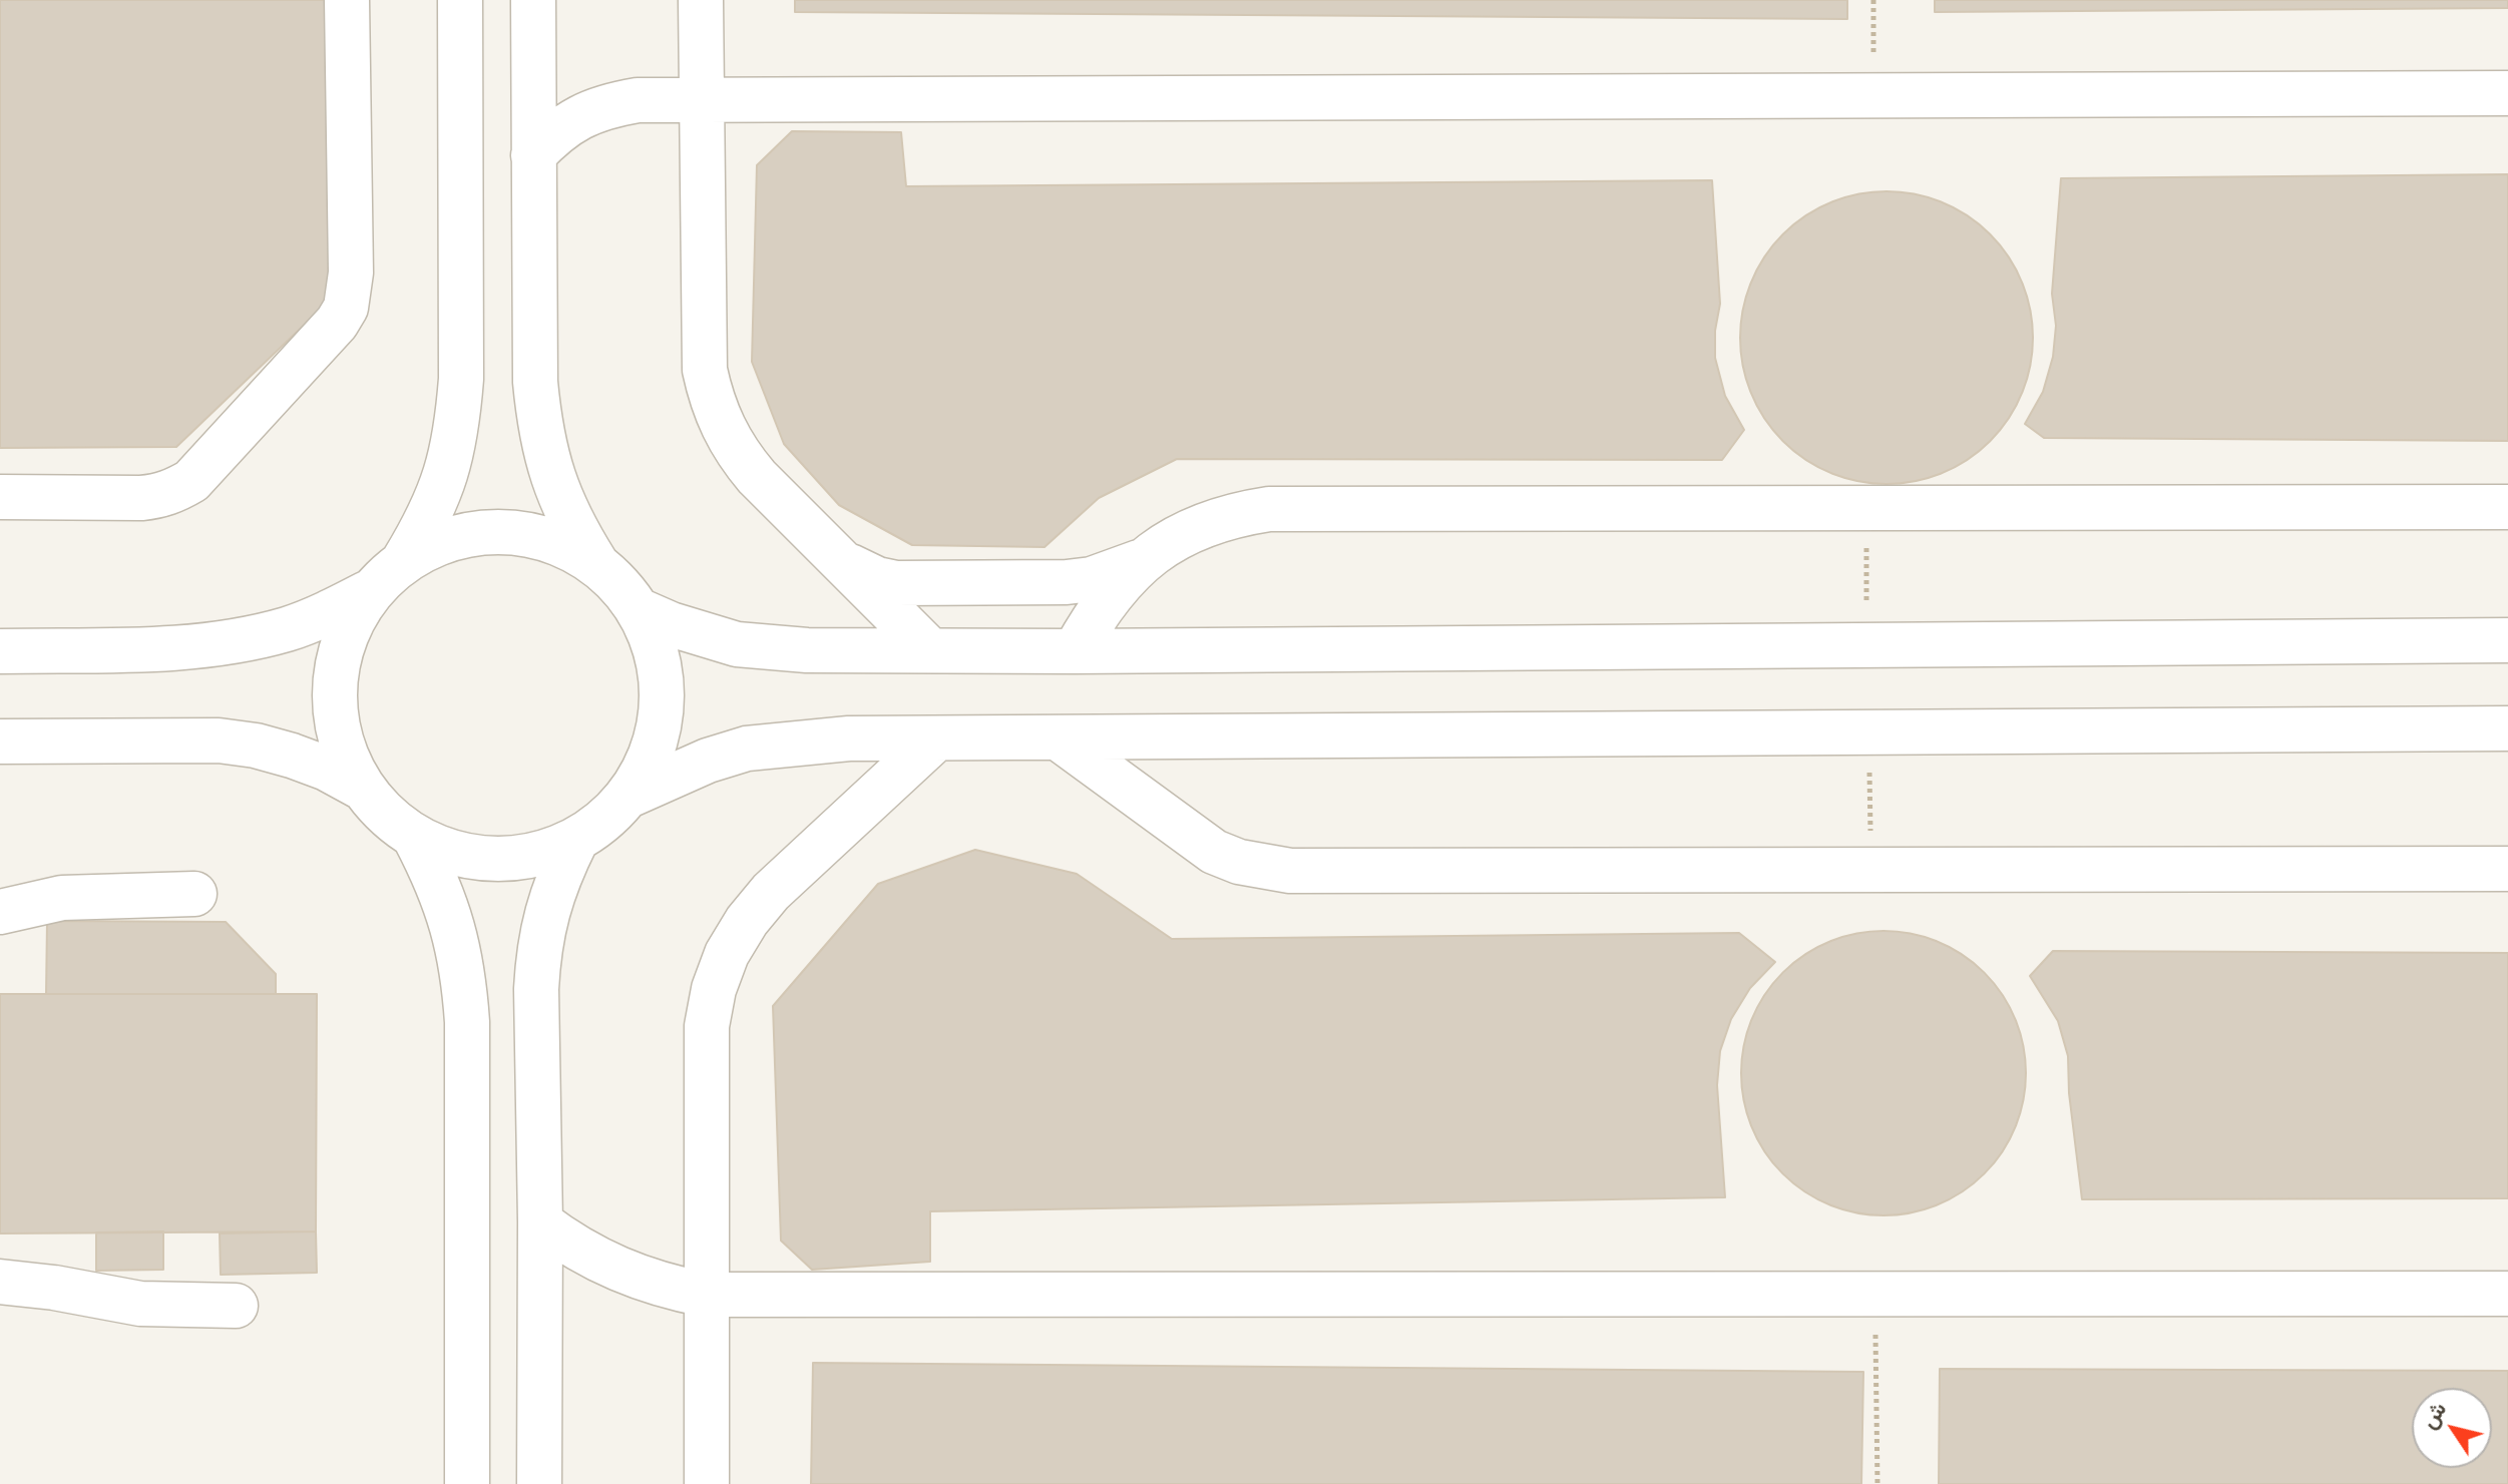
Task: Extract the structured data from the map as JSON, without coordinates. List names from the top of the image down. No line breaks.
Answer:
{"north":"top left"}
